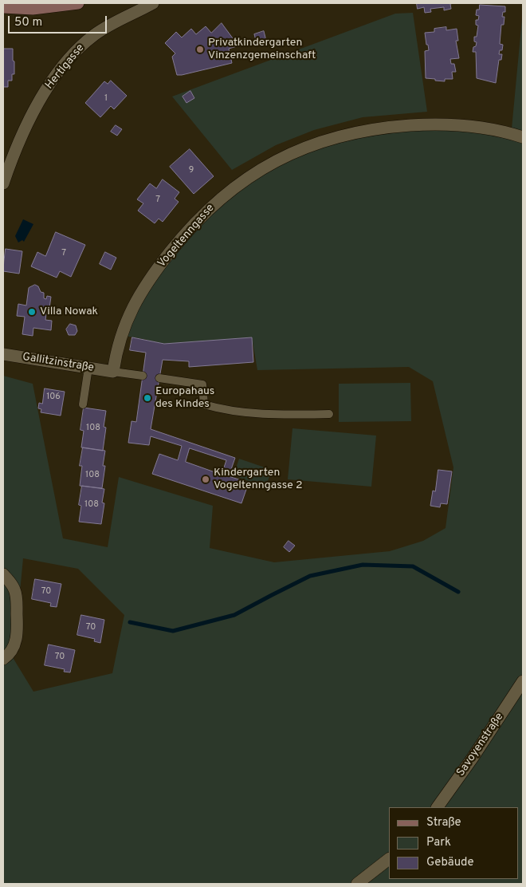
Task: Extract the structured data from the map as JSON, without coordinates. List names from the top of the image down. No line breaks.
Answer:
{"streets":{"street":["Hertlgasse","Vogeltenngasse","Gallitzinstraße","Savoyenstraße"]},"crossings":[["Vogeltenngasse","Gallitzinstraße"]],"places":["Privatkindergarten Vinzenzgemeinschaft","Villa Nowak","Europahaus des Kindes","Kindergarten Vogeltenngasse 2"],"house_numbers":["1","9","7","7","106","108","108","108","70","70","70"],"legend":["Straße","Park","Gebäude"],"scale_bar":"50 m"}
